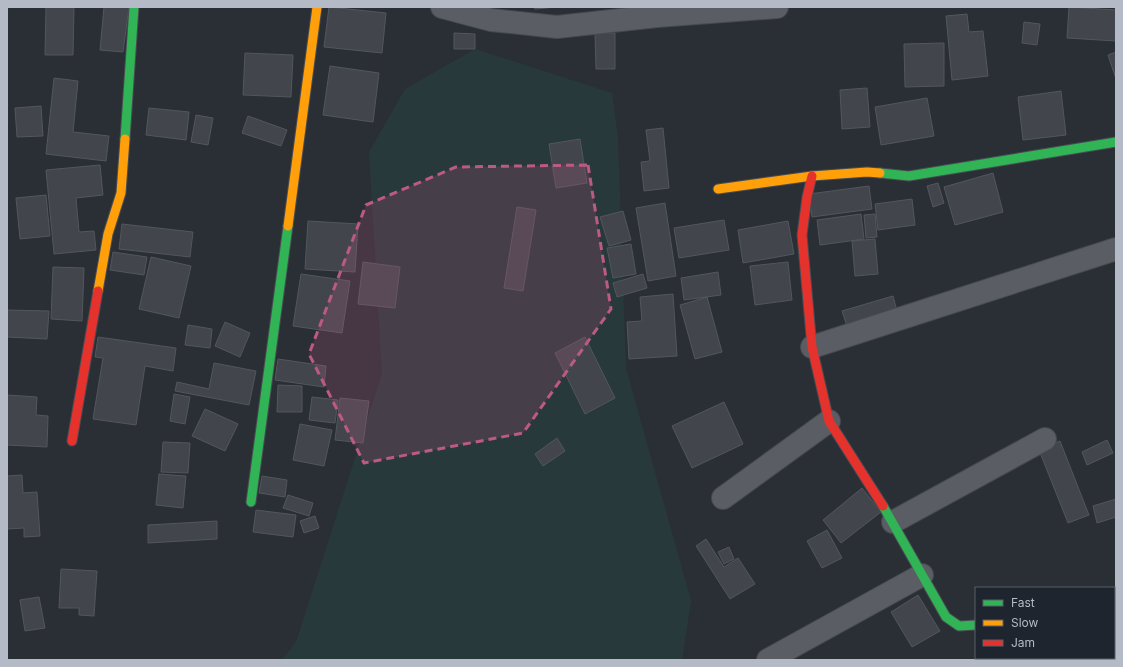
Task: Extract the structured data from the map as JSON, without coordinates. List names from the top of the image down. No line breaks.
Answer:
{"legend":["Fast","Slow","Jam"]}
